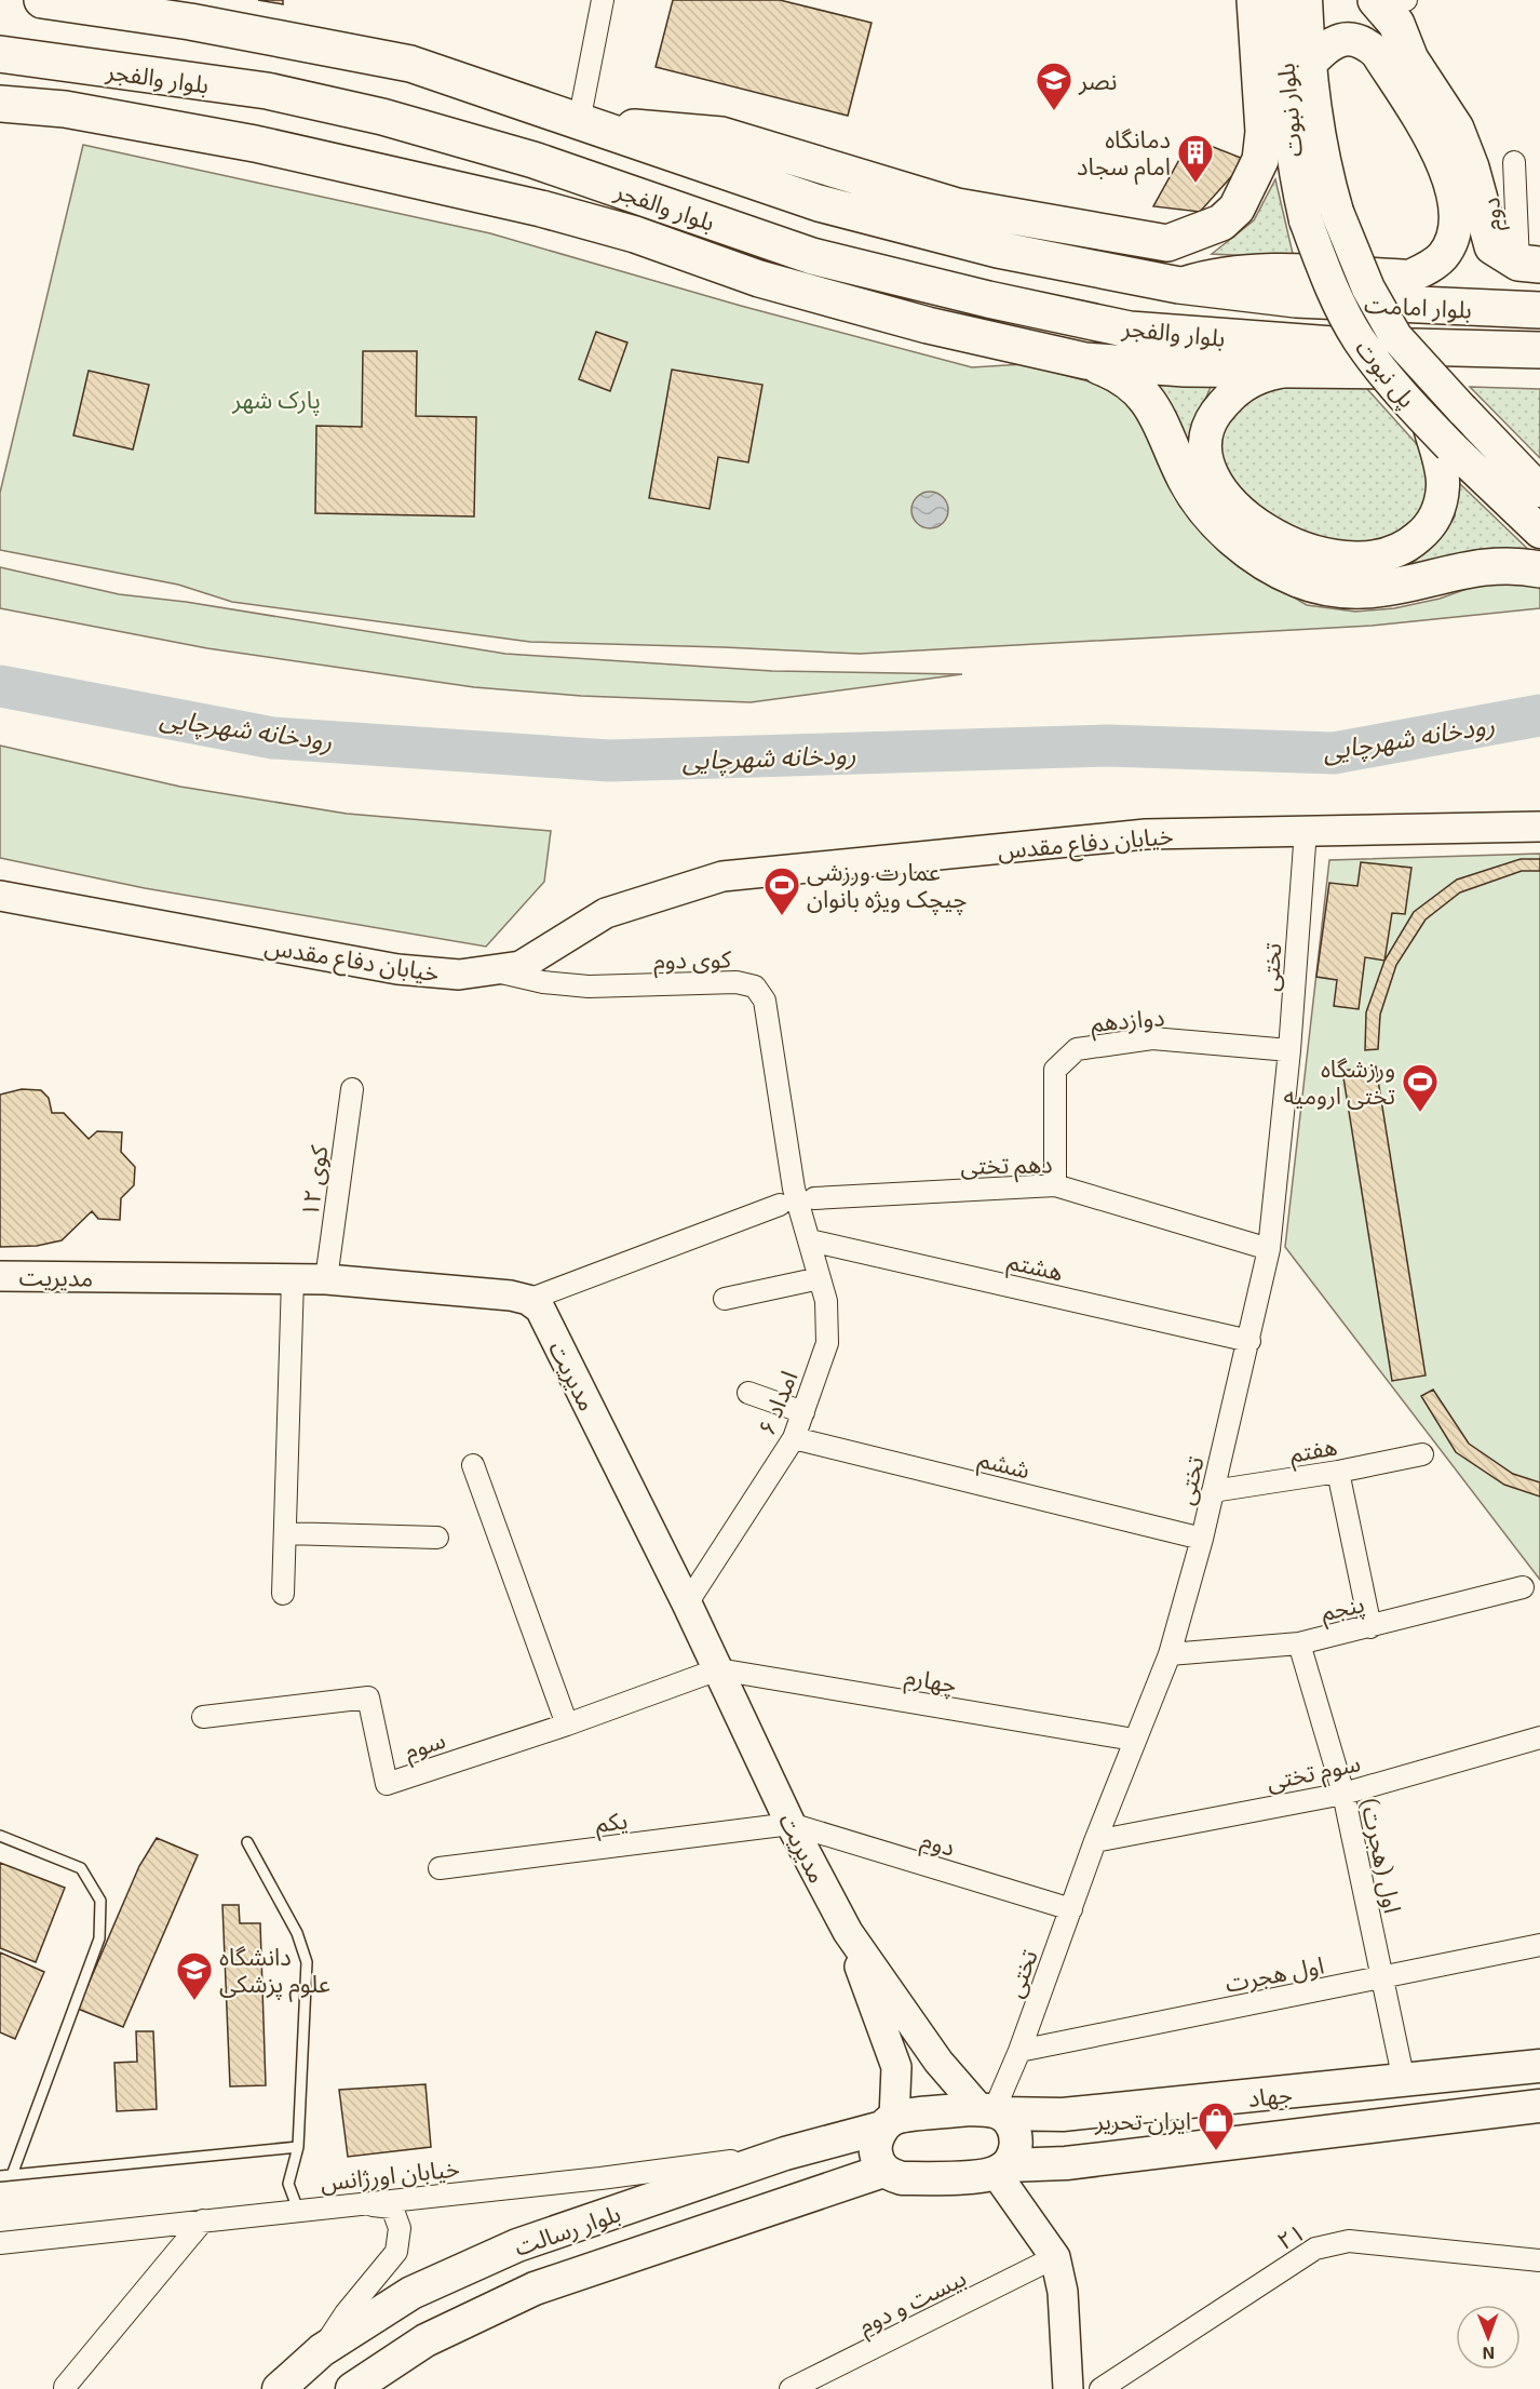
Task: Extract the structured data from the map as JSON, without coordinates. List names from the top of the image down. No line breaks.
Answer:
{"streets":{"highway":["بلوار والفجر","بلوار امامت"],"main road":["بلوار نبوت","پل نبوت","جهاد","بلوار رسالت"],"street":["دوم","خیابان دفاع مقدس","کوی دوم","تختی","دوازدهم","دهم تختی","کوی ۱۲","هشتم","مدیریت","امداد ۶","هفتم","ششم","پنجم","چهارم","سوم","سوم تختی","یکم","اول (هجرت)","اول هجرت","خیابان اورژانس","۲۱","بیست و دوم"]},"crossings":[["بلوار والفجر","بلوار امامت"],["بلوار نبوت","پل نبوت"],["دوم","تختی"],["دوم","مدیریت"],["دوم","یکم"],["خیابان دفاع مقدس","کوی دوم"],["خیابان دفاع مقدس","تختی"],["کوی دوم","دهم تختی"],["کوی دوم","امداد ۶"],["تختی","دوازدهم"],["تختی","دهم تختی"],["تختی","هشتم"],["تختی","مدیریت"],["تختی","هفتم"],["تختی","ششم"],["تختی","پنجم"],["تختی","چهارم"],["تختی","سوم تختی"],["تختی","اول هجرت"],["تختی","جهاد"],["دوازدهم","دهم تختی"],["دهم تختی","مدیریت"],["دهم تختی","امداد ۶"],["کوی ۱۲","مدیریت"],["هشتم","امداد ۶"],["مدیریت","امداد ۶"],["مدیریت","چهارم"],["مدیریت","سوم"],["مدیریت","یکم"],["مدیریت","جهاد"],["مدیریت","بلوار رسالت"],["امداد ۶","ششم"],["پنجم","اول (هجرت)"],["چهارم","سوم"],["سوم تختی","اول (هجرت)"],["اول (هجرت)","اول هجرت"],["اول (هجرت)","جهاد"],["جهاد","بلوار رسالت"],["خیابان اورژانس","بلوار رسالت"]],"water":["رودخانه شهرچایی"],"parks":["پارک شهر"],"places":{"school or university":["نصر","دانشگاه علوم پزشکی"],"building":["دمانگاه امام سجاد"],"sports":["عمارت ورزشی چیچک ویژه بانوان","ورزشگاه تختی ارومیه"],"shop":["ایران تحریر"]},"north":"bottom"}
